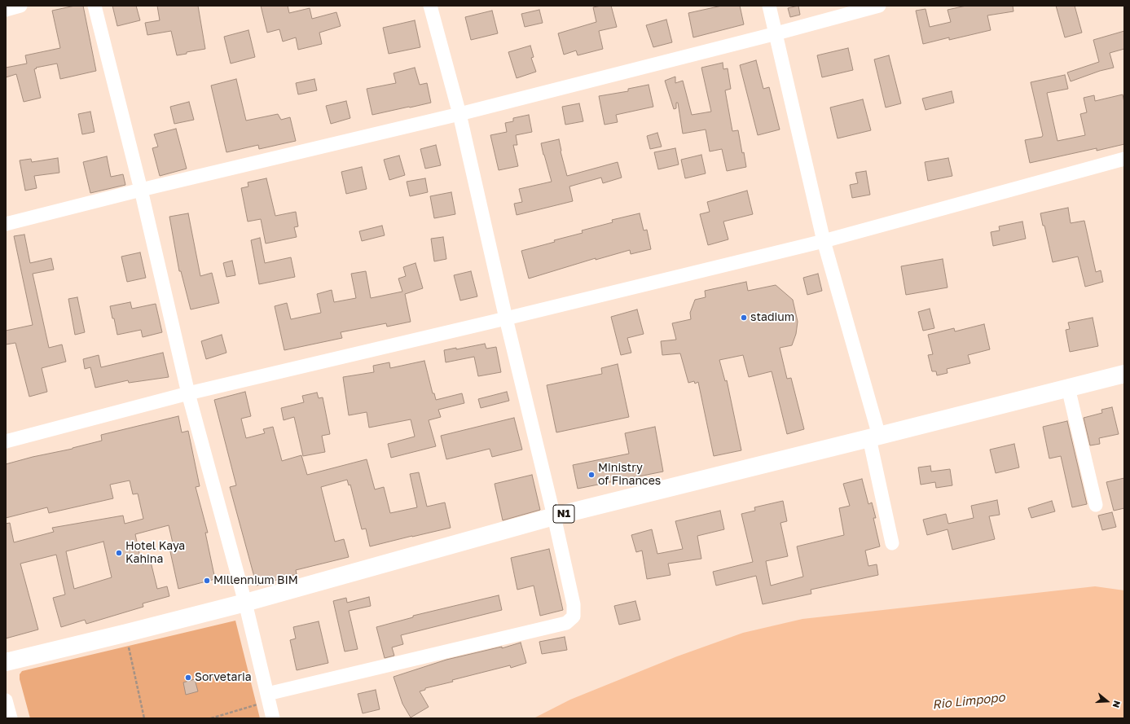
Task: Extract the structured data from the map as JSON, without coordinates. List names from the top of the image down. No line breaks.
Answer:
{"streets":{"highway":["N1"]},"water":["Rio Limpopo"],"places":["stadium","Ministry of Finances","Hotel Kaya Kahina","Millennium BIM","Sorvetaria"],"north":"right"}
